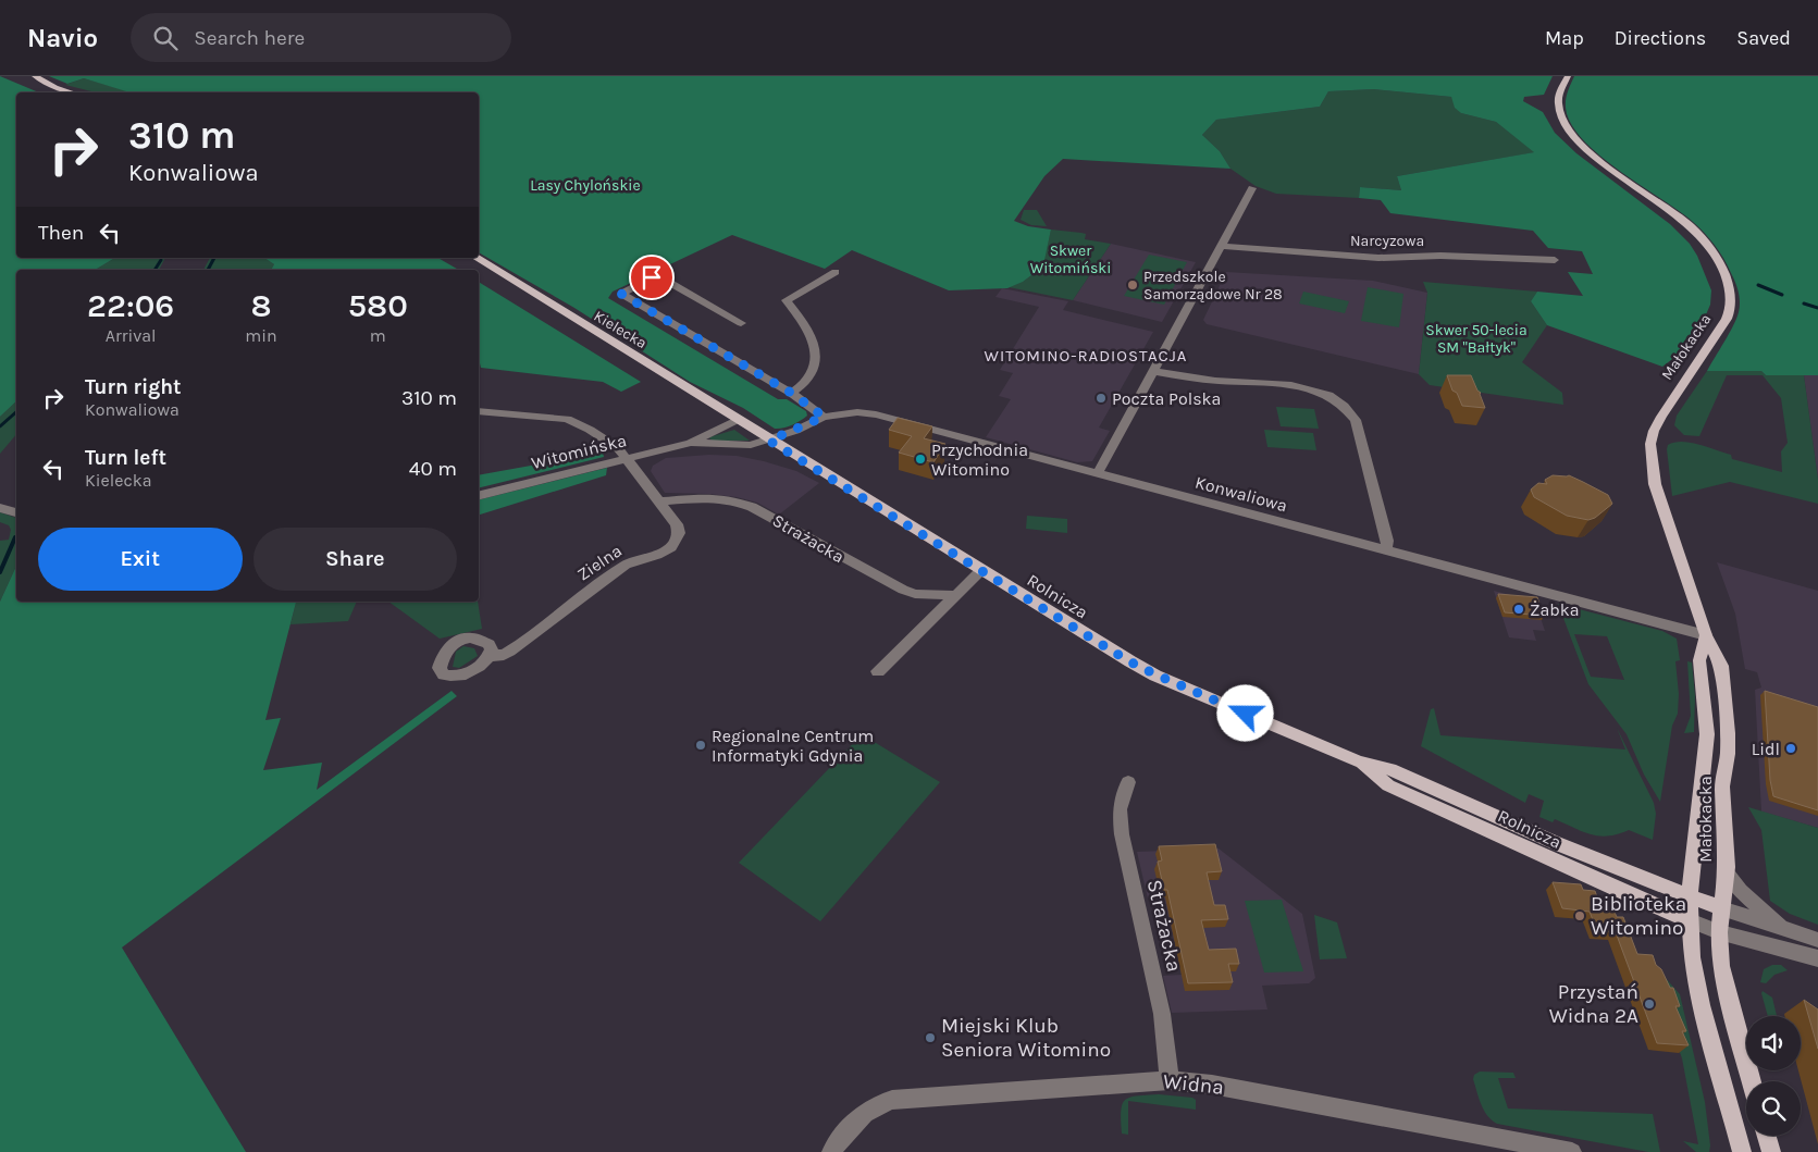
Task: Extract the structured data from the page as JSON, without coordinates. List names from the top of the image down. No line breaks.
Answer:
{"streets":{"main road":["Kielecka","Małokacka","Rolnicza"],"street":["Narcyzowa","Witomińska","Konwaliowa","Strażacka","Zielna","Widna"]},"crossings":[["Kielecka","Witomińska"],["Kielecka","Konwaliowa"],["Kielecka","Rolnicza"],["Małokacka","Konwaliowa"],["Małokacka","Rolnicza"],["Witomińska","Konwaliowa"],["Witomińska","Zielna"],["Witomińska","Rolnicza"],["Konwaliowa","Rolnicza"],["Strażacka","Zielna"],["Strażacka","Widna"]],"districts":["WITOMINO-RADIOSTACJA"],"parks":["Lasy Chylońskie","Skwer Witomiński","Skwer 50-lecia SM \"Bałtyk\""],"places":["Przedszkole Samorządowe Nr 28","Poczta Polska","Przychodnia Witomino","Żabka","Regionalne Centrum Informatyki Gdynia","Lidl","Biblioteka Witomino","Przystań Widna 2A","Miejski Klub Seniora Witomino"],"page":{"header":"Navio","search":"Search here","nav":["Map","Directions","Saved"],"turn":["310 m","Konwaliowa"],"then":"Then","eta":["22:06","Arrival","8","min","580","m"],"list":[{"name":"Turn right","note":"Konwaliowa","value":"310 m"},{"name":"Turn left","note":"Kielecka","value":"40 m"}],"buttons":["Exit","Share"]}}
